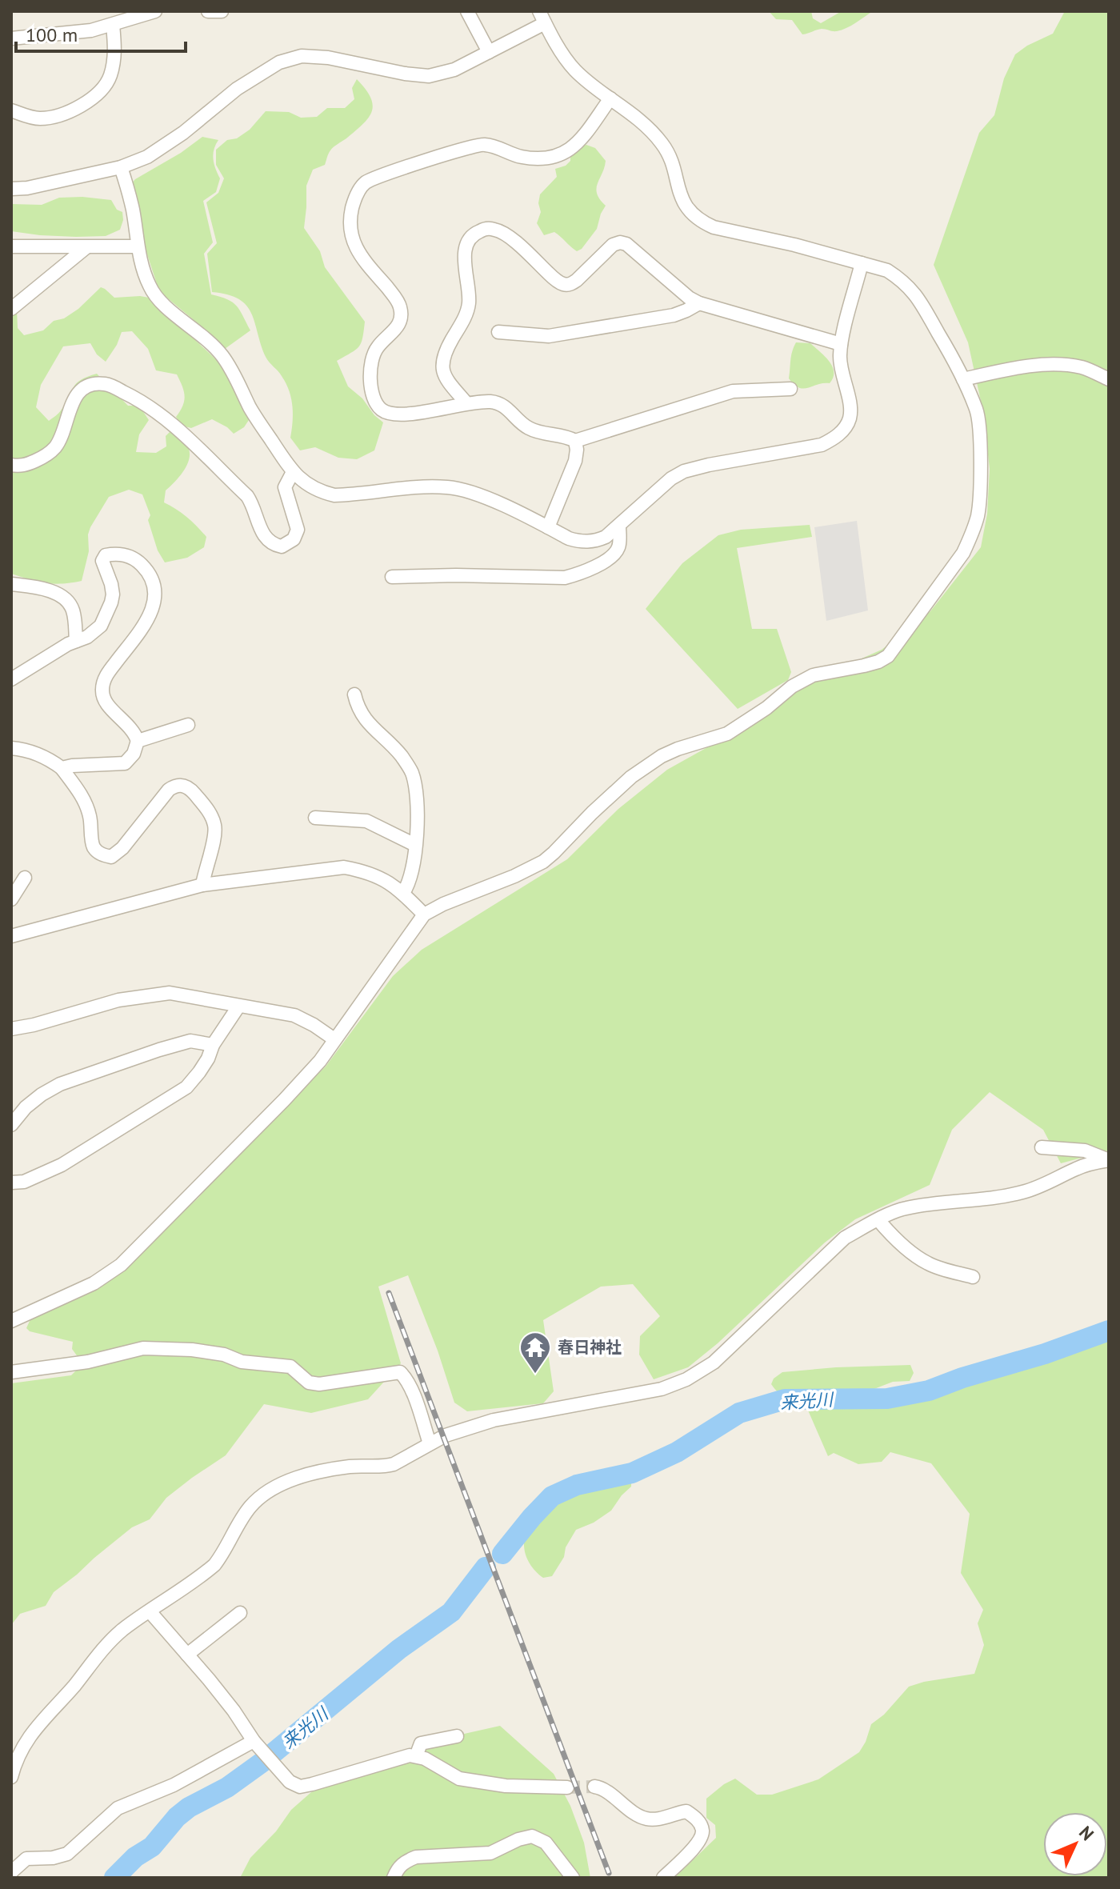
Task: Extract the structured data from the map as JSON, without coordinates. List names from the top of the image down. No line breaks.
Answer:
{"water":["来光川"],"places":{"temple":["春日神社"]},"scale_bar":"100 m","north":"top right"}
